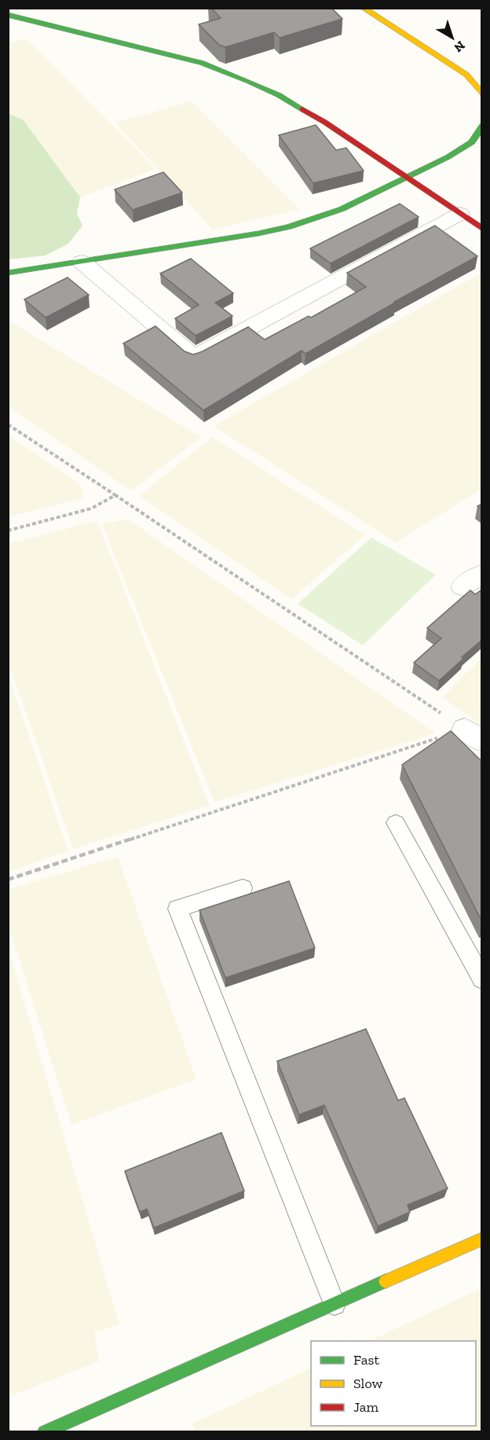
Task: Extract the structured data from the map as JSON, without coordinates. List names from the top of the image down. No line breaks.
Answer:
{"legend":["Fast","Slow","Jam"],"north":"bottom right"}
